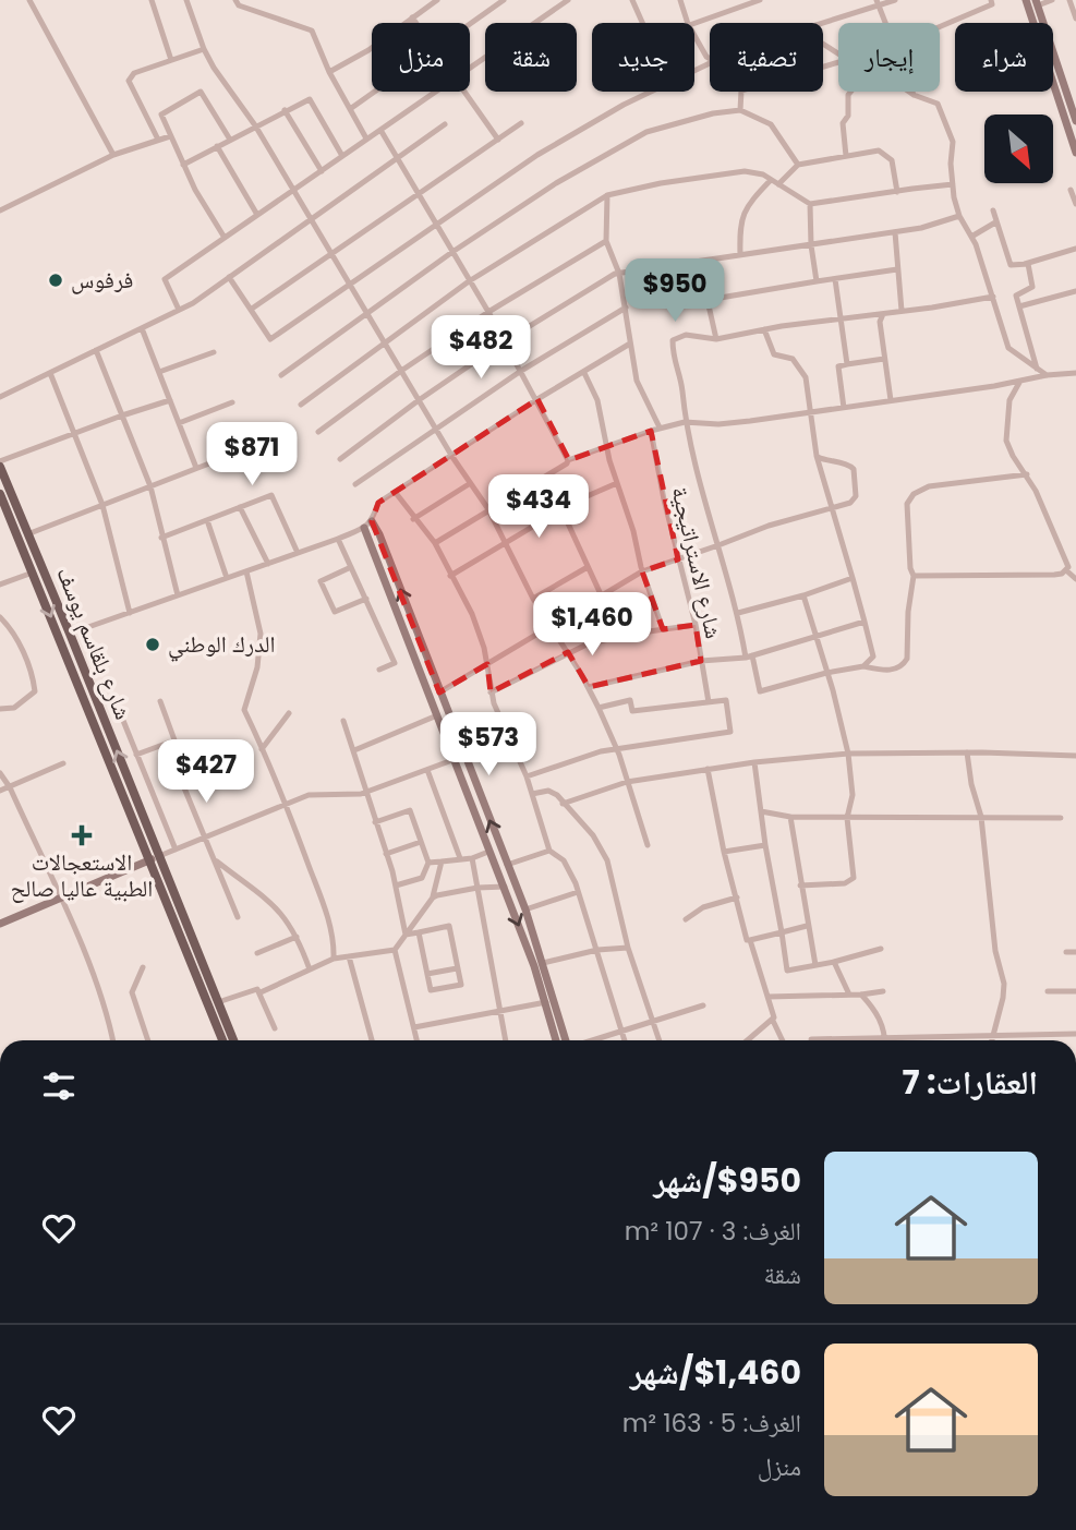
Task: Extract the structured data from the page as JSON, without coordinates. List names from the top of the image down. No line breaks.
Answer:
{"streets":{"main road":["شارع بلقاسم يوسف"],"street":["شارع الاستراتيجية"]},"places":{"other":["فرفوس","الدرك الوطني"],"health":["الاستعجالات الطبية عاليا صالح"]},"north":"bottom right","page":{"chip":["شراء","إيجار","تصفية","جديد","شقة","منزل"],"price":["$950","$482","$871","$434","$1,460","$573","$427"],"heading":"العقارات: 7","list":[{"name":"$950/شهر","note":"الغرف: 3 · 107 m² · شقة"},{"name":"$1,460/شهر","note":"الغرف: 5 · 163 m² · منزل"}]}}
